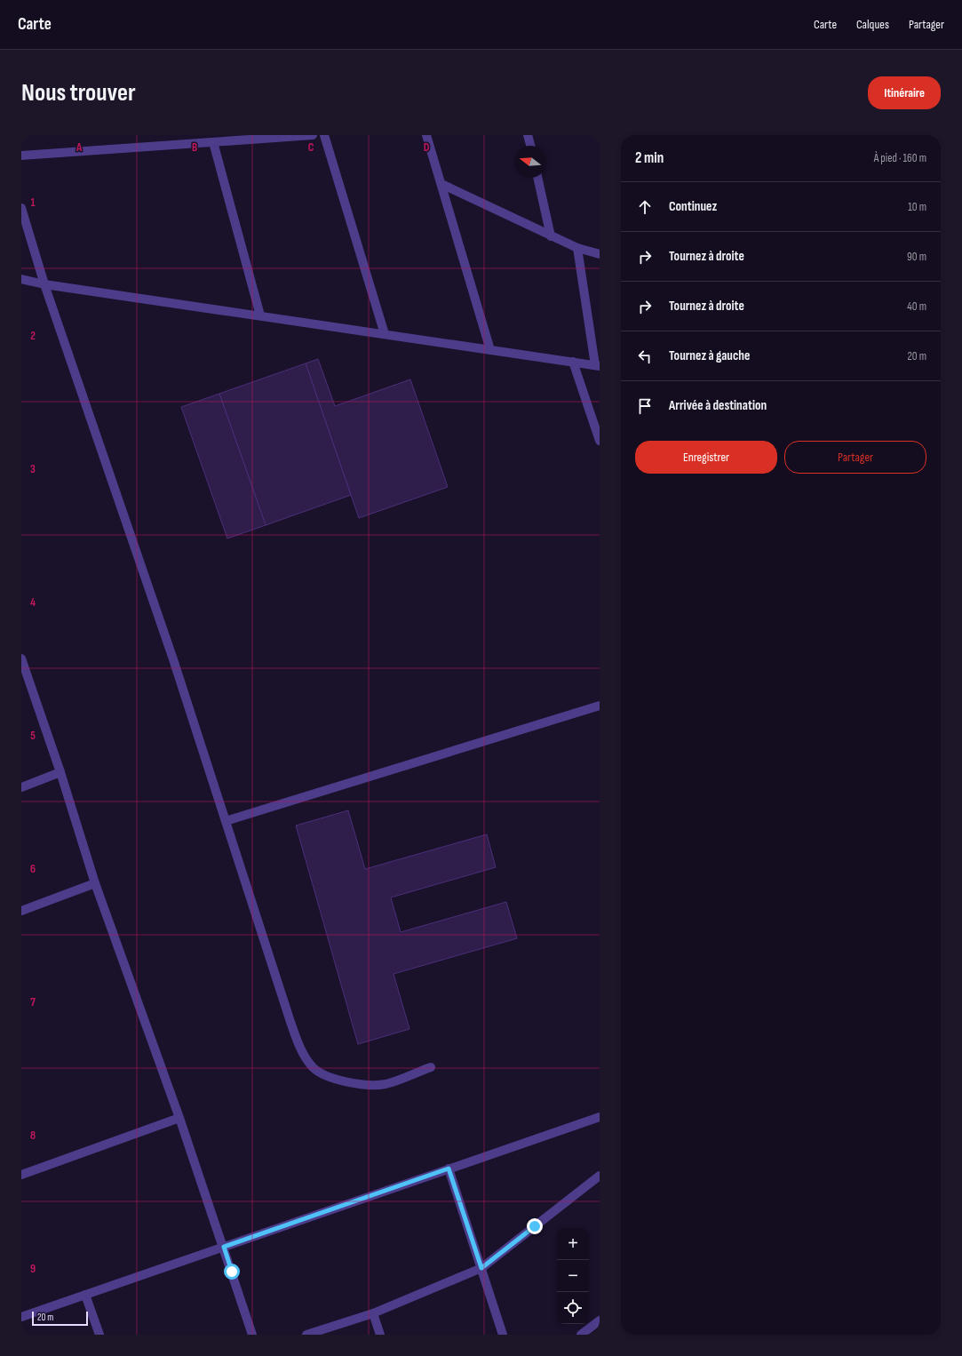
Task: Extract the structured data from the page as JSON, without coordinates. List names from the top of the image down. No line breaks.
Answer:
{"scale_bar":"20 m","north":"left","page":{"header":"Carte","nav":["Carte","Calques","Partager"],"buttons":["Itinéraire",["Enregistrer","Partager"]],"title":"Nous trouver","heading":["2 min","À pied · 160 m"],"list":[["Continuez","10 m"],["Tournez à droite","90 m"],["Tournez à droite","40 m"],["Tournez à gauche","20 m"],"Arrivée à destination"],"map_buttons":["+","−"],"scale":"20 m"},"grid":{"columns":["A","B","C","D"],"rows":["1","2","3","4","5","6","7","8","9"]}}
